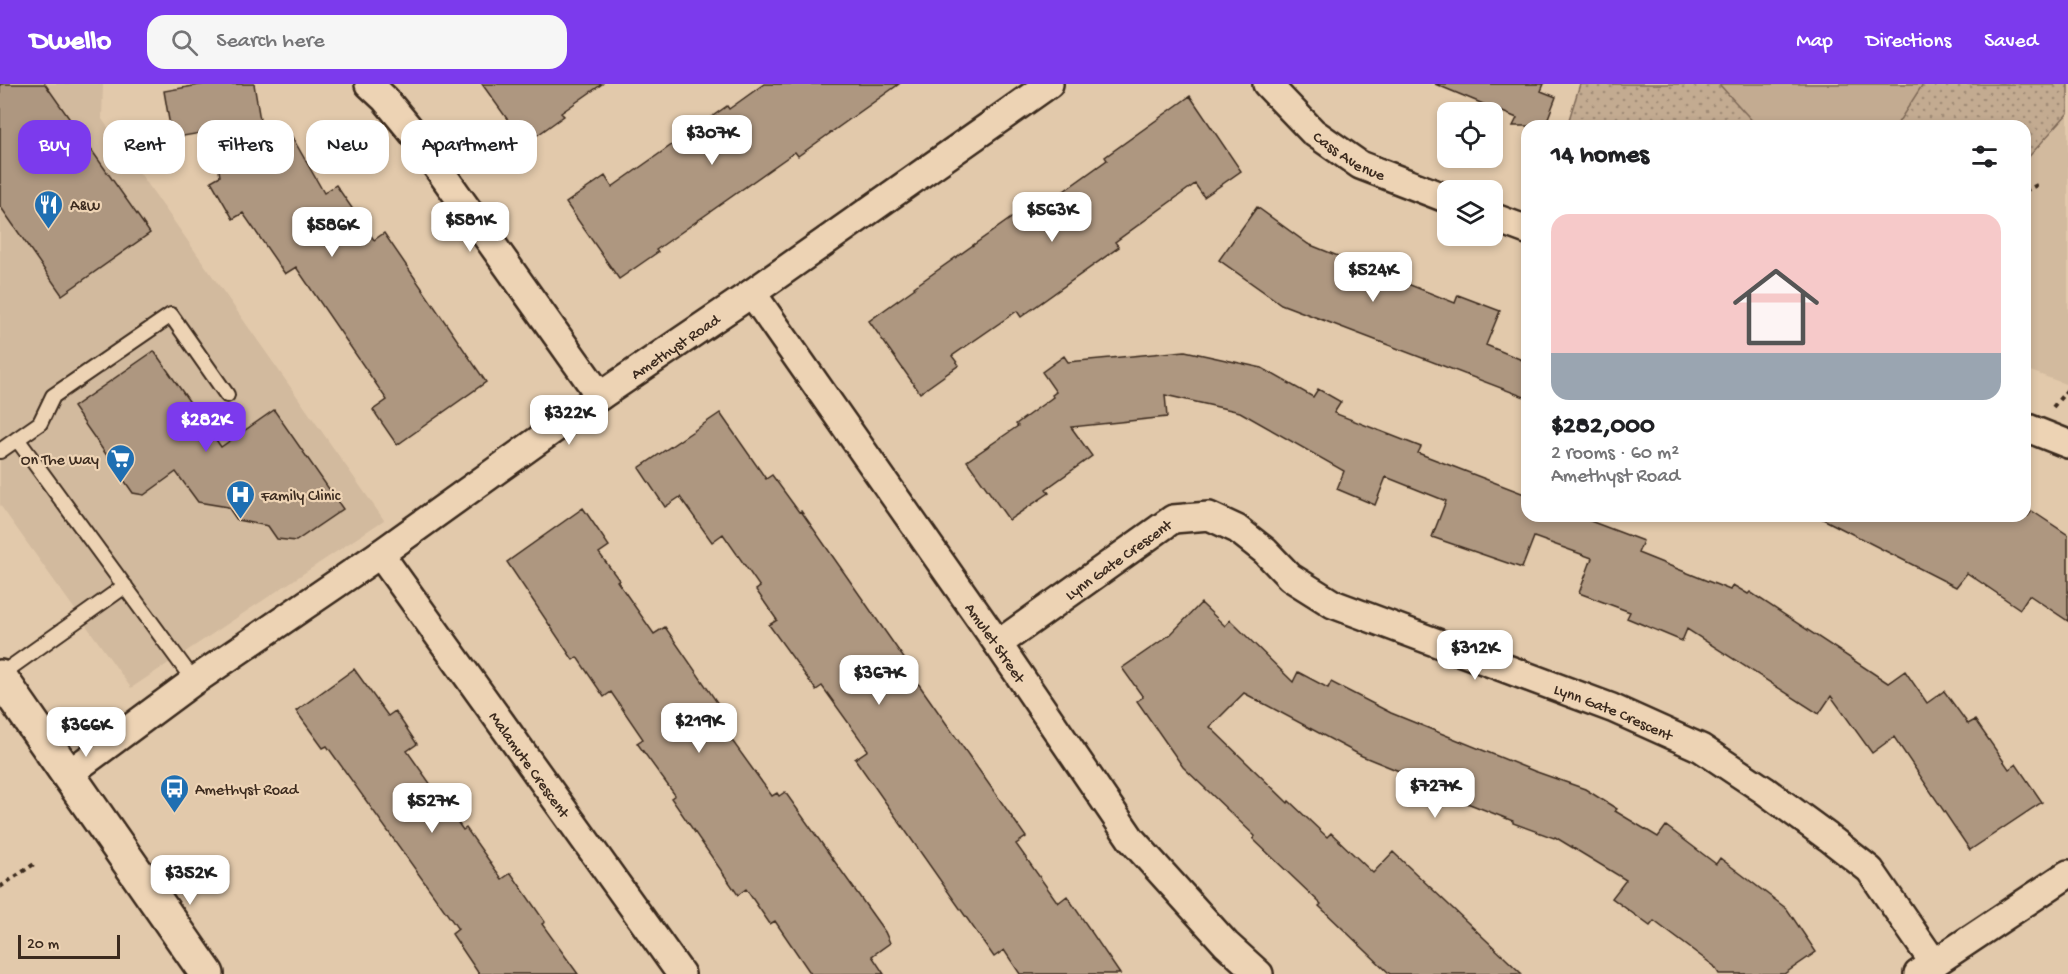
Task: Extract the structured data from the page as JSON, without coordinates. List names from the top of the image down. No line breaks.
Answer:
{"streets":{"street":["Cass Avenue","Amethyst Road","Lynn Gate Crescent","Amulet Street","Malamute Crescent"]},"crossings":[["Amethyst Road","Amulet Street"],["Amethyst Road","Malamute Crescent"],["Lynn Gate Crescent","Amulet Street"]],"places":{"restaurant":["A&W"],"supermarket":["On The Way"],"hospital":["Family Clinic"],"bus stop":["Amethyst Road"]},"scale_bar":"20 m","page":{"header":"Dwello","search":"Search here","nav":["Map","Directions","Saved"],"price":["$307K","$563K","$581K","$586K","$524K","$322K","$282K","$312K","$367K","$219K","$366K","$727K","$527K","$352K"],"chip":["Buy","Rent","Filters","New","Apartment"],"heading":"14 homes","list":[{"name":"$282,000","note":"2 rooms · 60 m² · Amethyst Road"}],"scale":"20 m"}}
